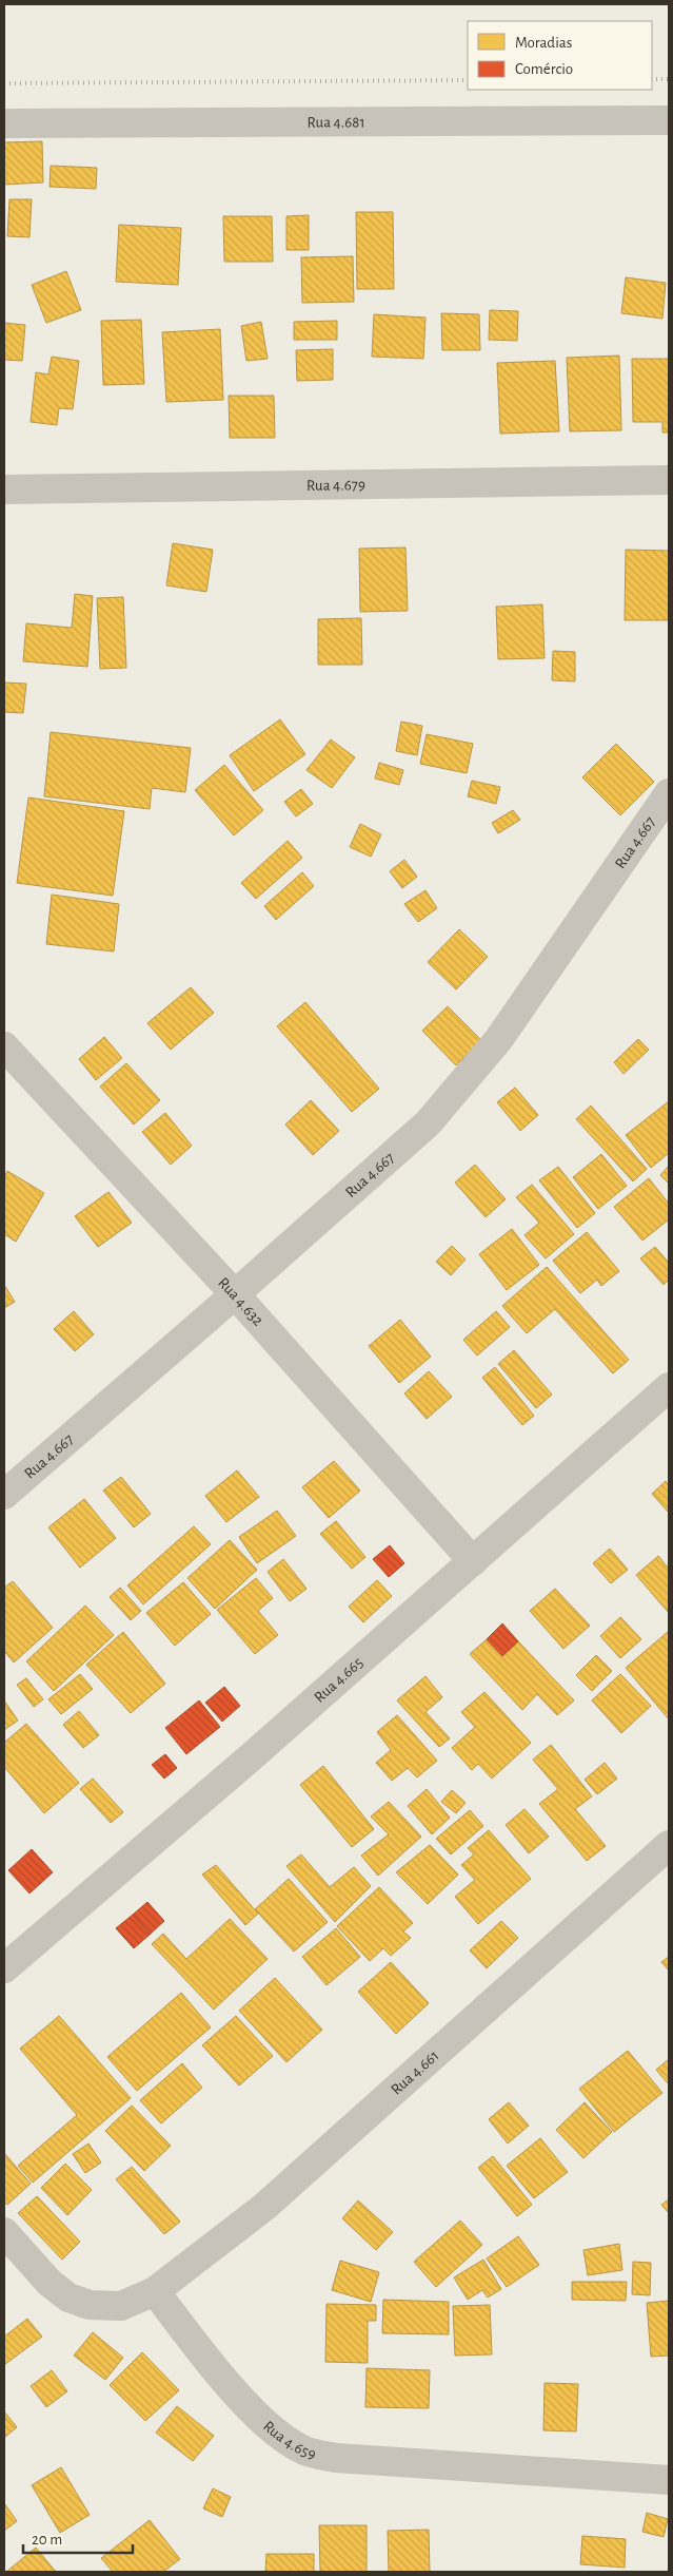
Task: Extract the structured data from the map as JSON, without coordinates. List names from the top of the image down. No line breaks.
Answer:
{"streets":{"street":["Rua 4.681","Rua 4.679","Rua 4.667","Rua 4.632","Rua 4.665","Rua 4.661","Rua 4.659"]},"crossings":[["Rua 4.667","Rua 4.632"],["Rua 4.632","Rua 4.665"],["Rua 4.661","Rua 4.659"]],"legend":["Moradias","Comércio"],"scale_bar":"20 m"}
